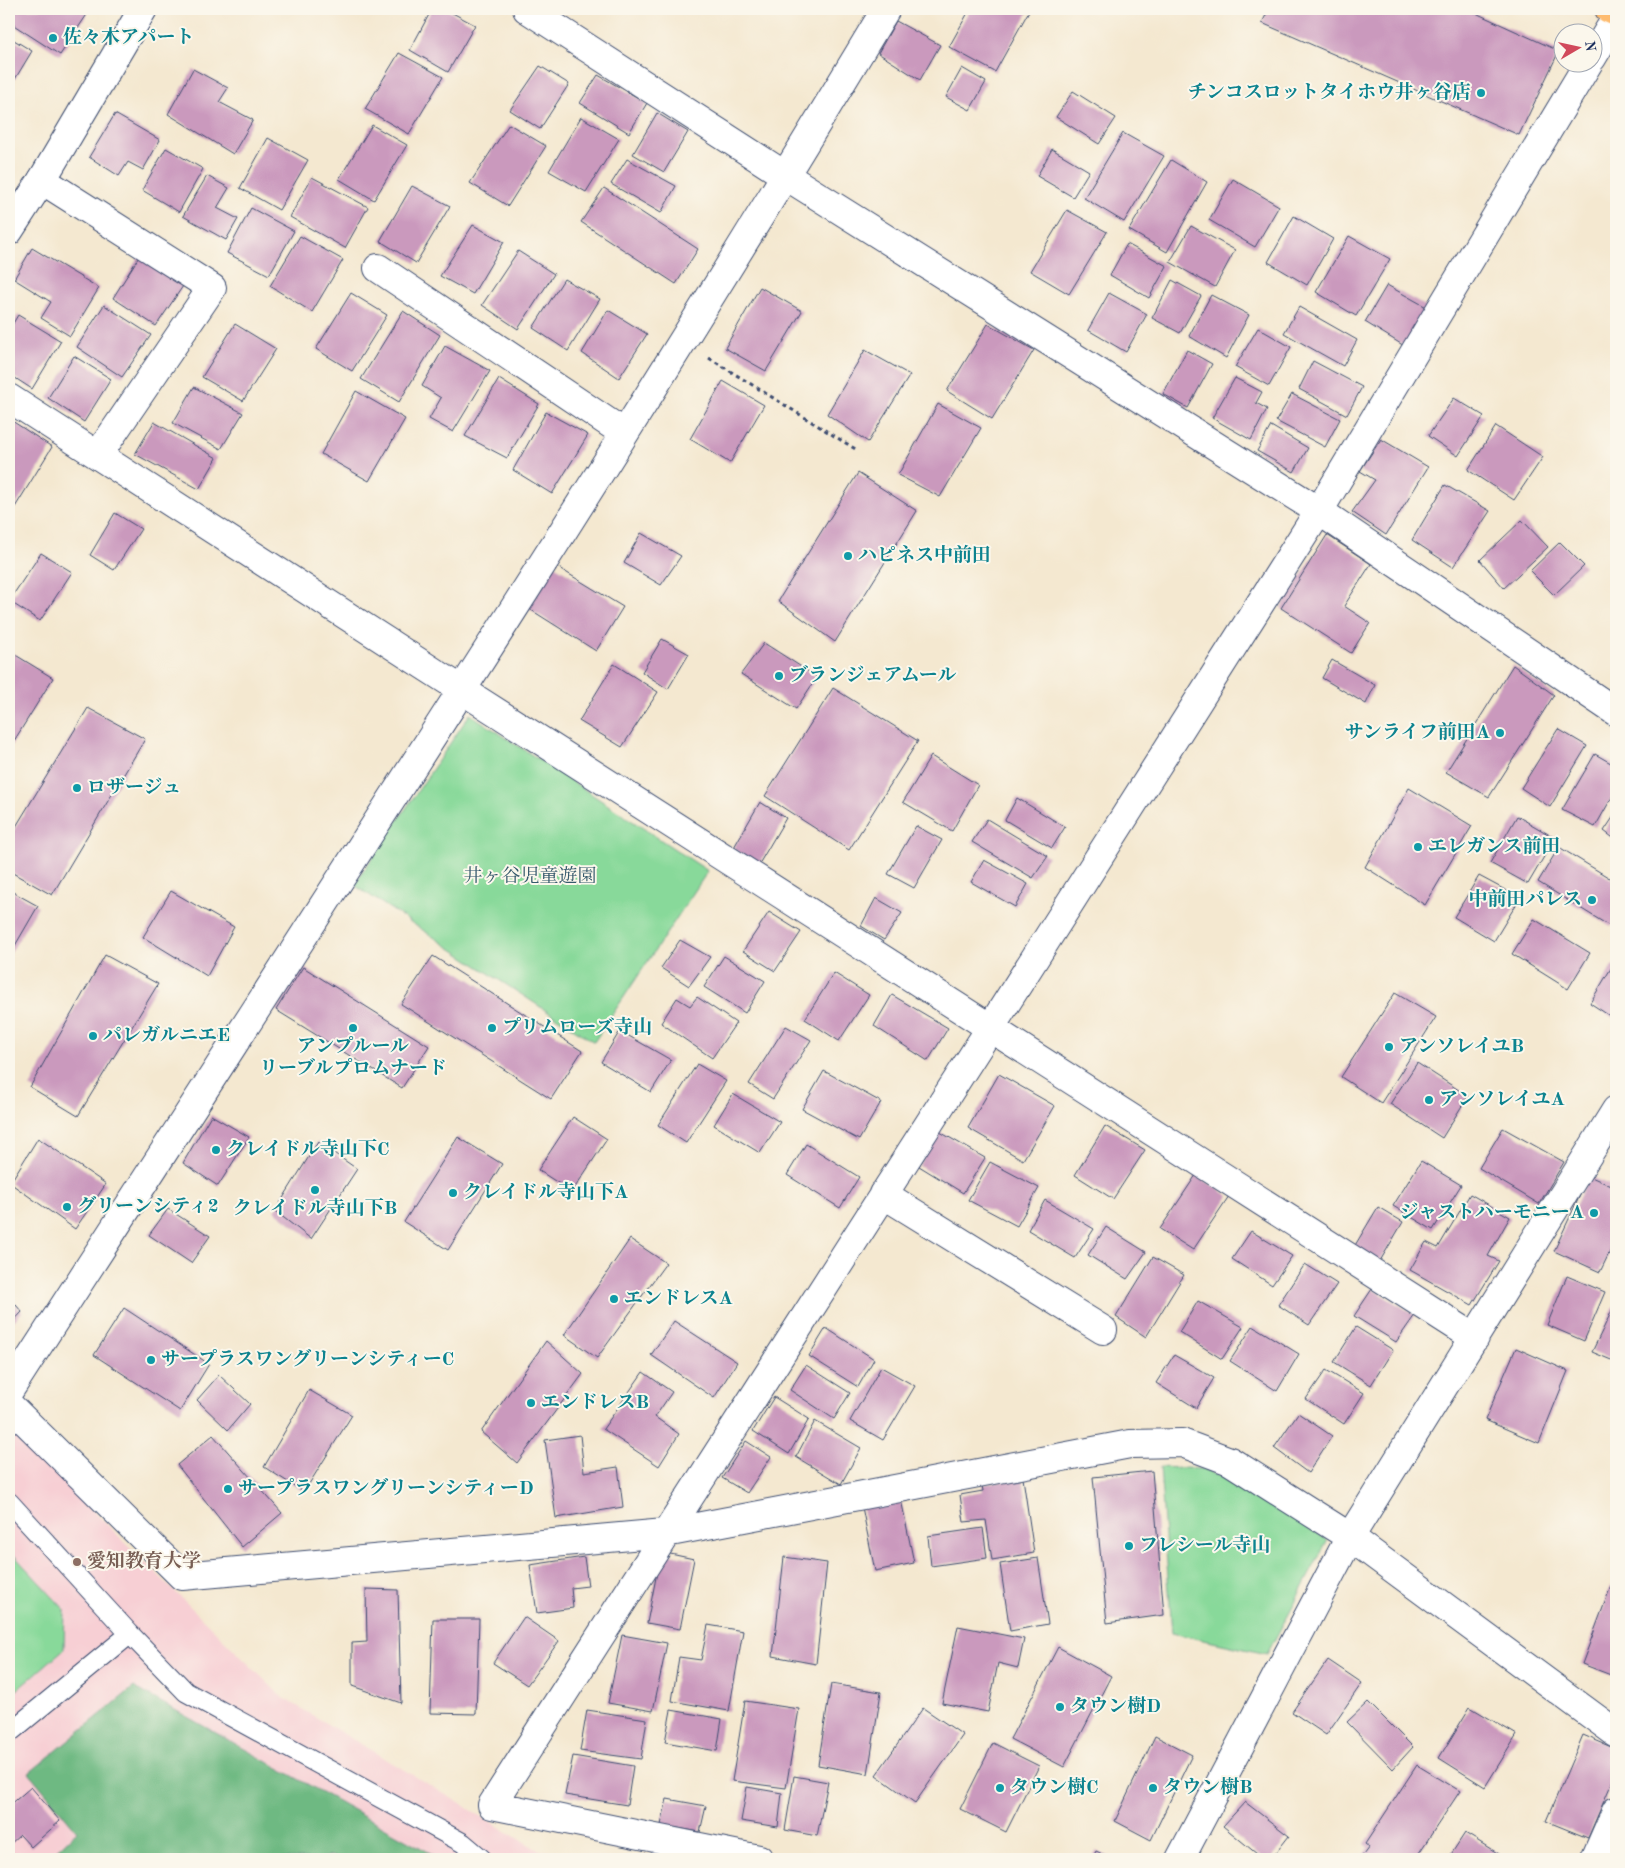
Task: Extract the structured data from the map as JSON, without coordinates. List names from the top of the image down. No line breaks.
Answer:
{"parks":["井ヶ谷児童遊園"],"places":["佐々木アパート","チンコスロットタイホウ井ヶ谷店","ハピネス中前田","ブランジェアムール","サンライフ前田A","ロザージュ","エレガンス前田","中前田パレス","アンプルール リーブルプロムナード","プリムローズ寺山","パレガルニエE","アンソレイユB","アンソレイユA","クレイドル寺山下C","クレイドル寺山下B","クレイドル寺山下A","グリーンシティ2","ジャストハーモニーA","エンドレスA","サープラスワングリーンシティーC","エンドレスB","サープラスワングリーンシティーD","フレシール寺山","愛知教育大学","タウン樹D","タウン樹C","タウン樹B"],"north":"right"}
